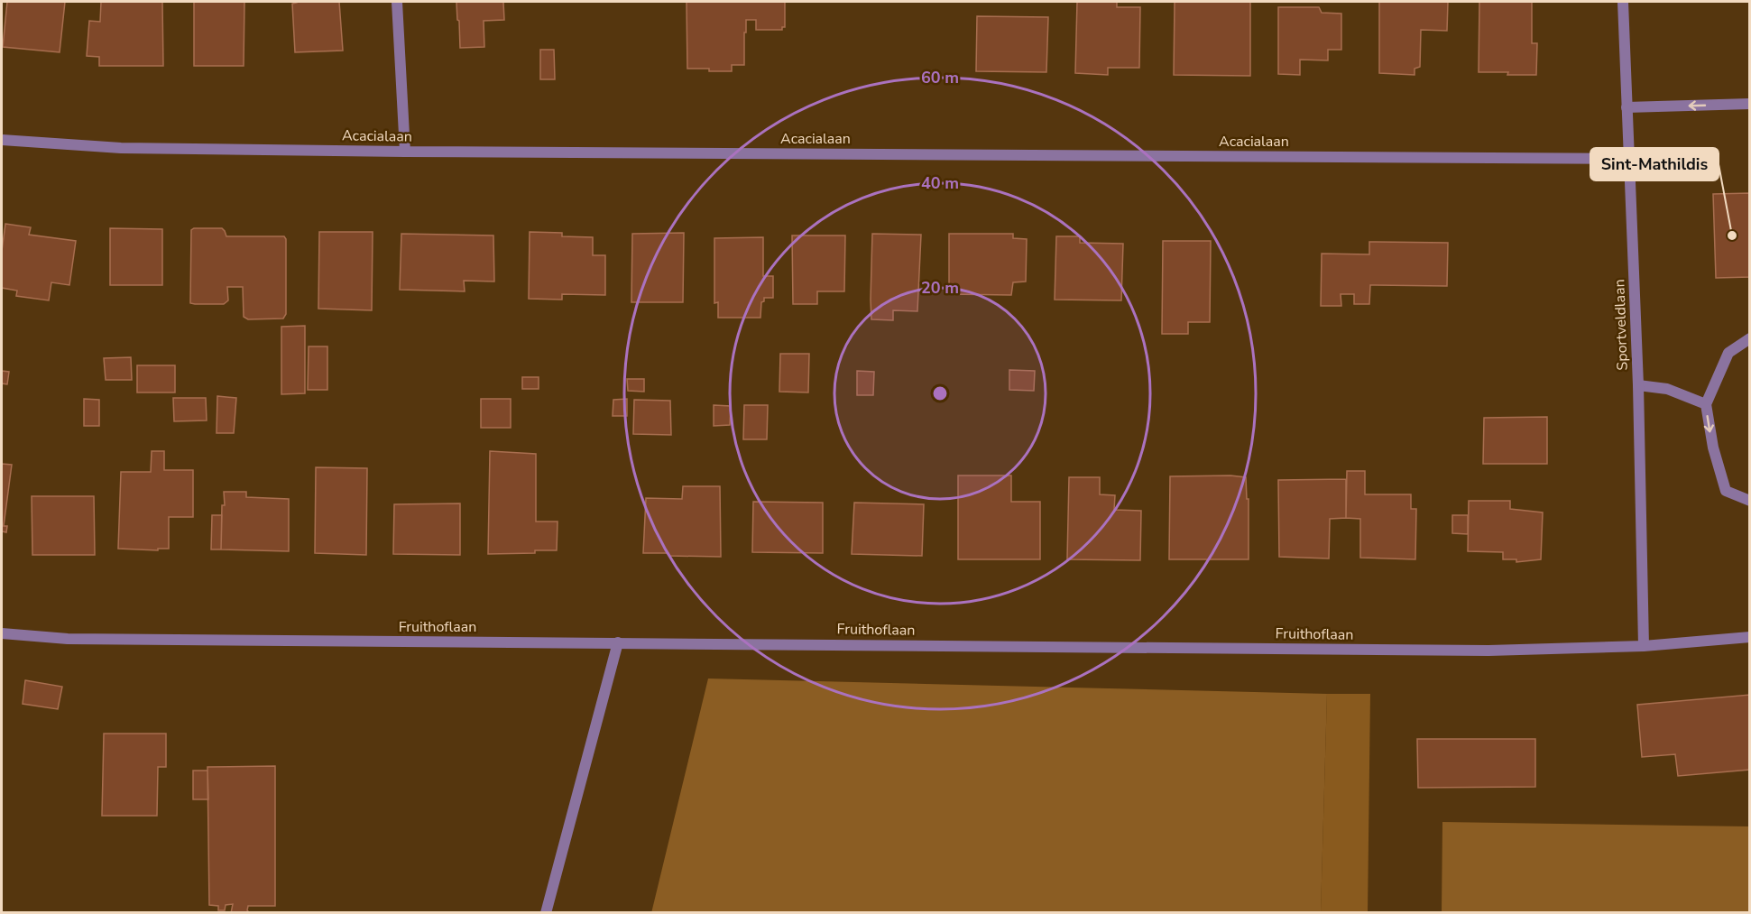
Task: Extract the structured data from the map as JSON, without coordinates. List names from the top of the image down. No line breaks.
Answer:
{"streets":{"street":["Acacialaan","Sportveldlaan","Fruithoflaan"]},"crossings":[["Acacialaan","Sportveldlaan"],["Sportveldlaan","Fruithoflaan"]],"places":["Sint-Mathildis"],"rings":["60 m","40 m","20 m"]}
